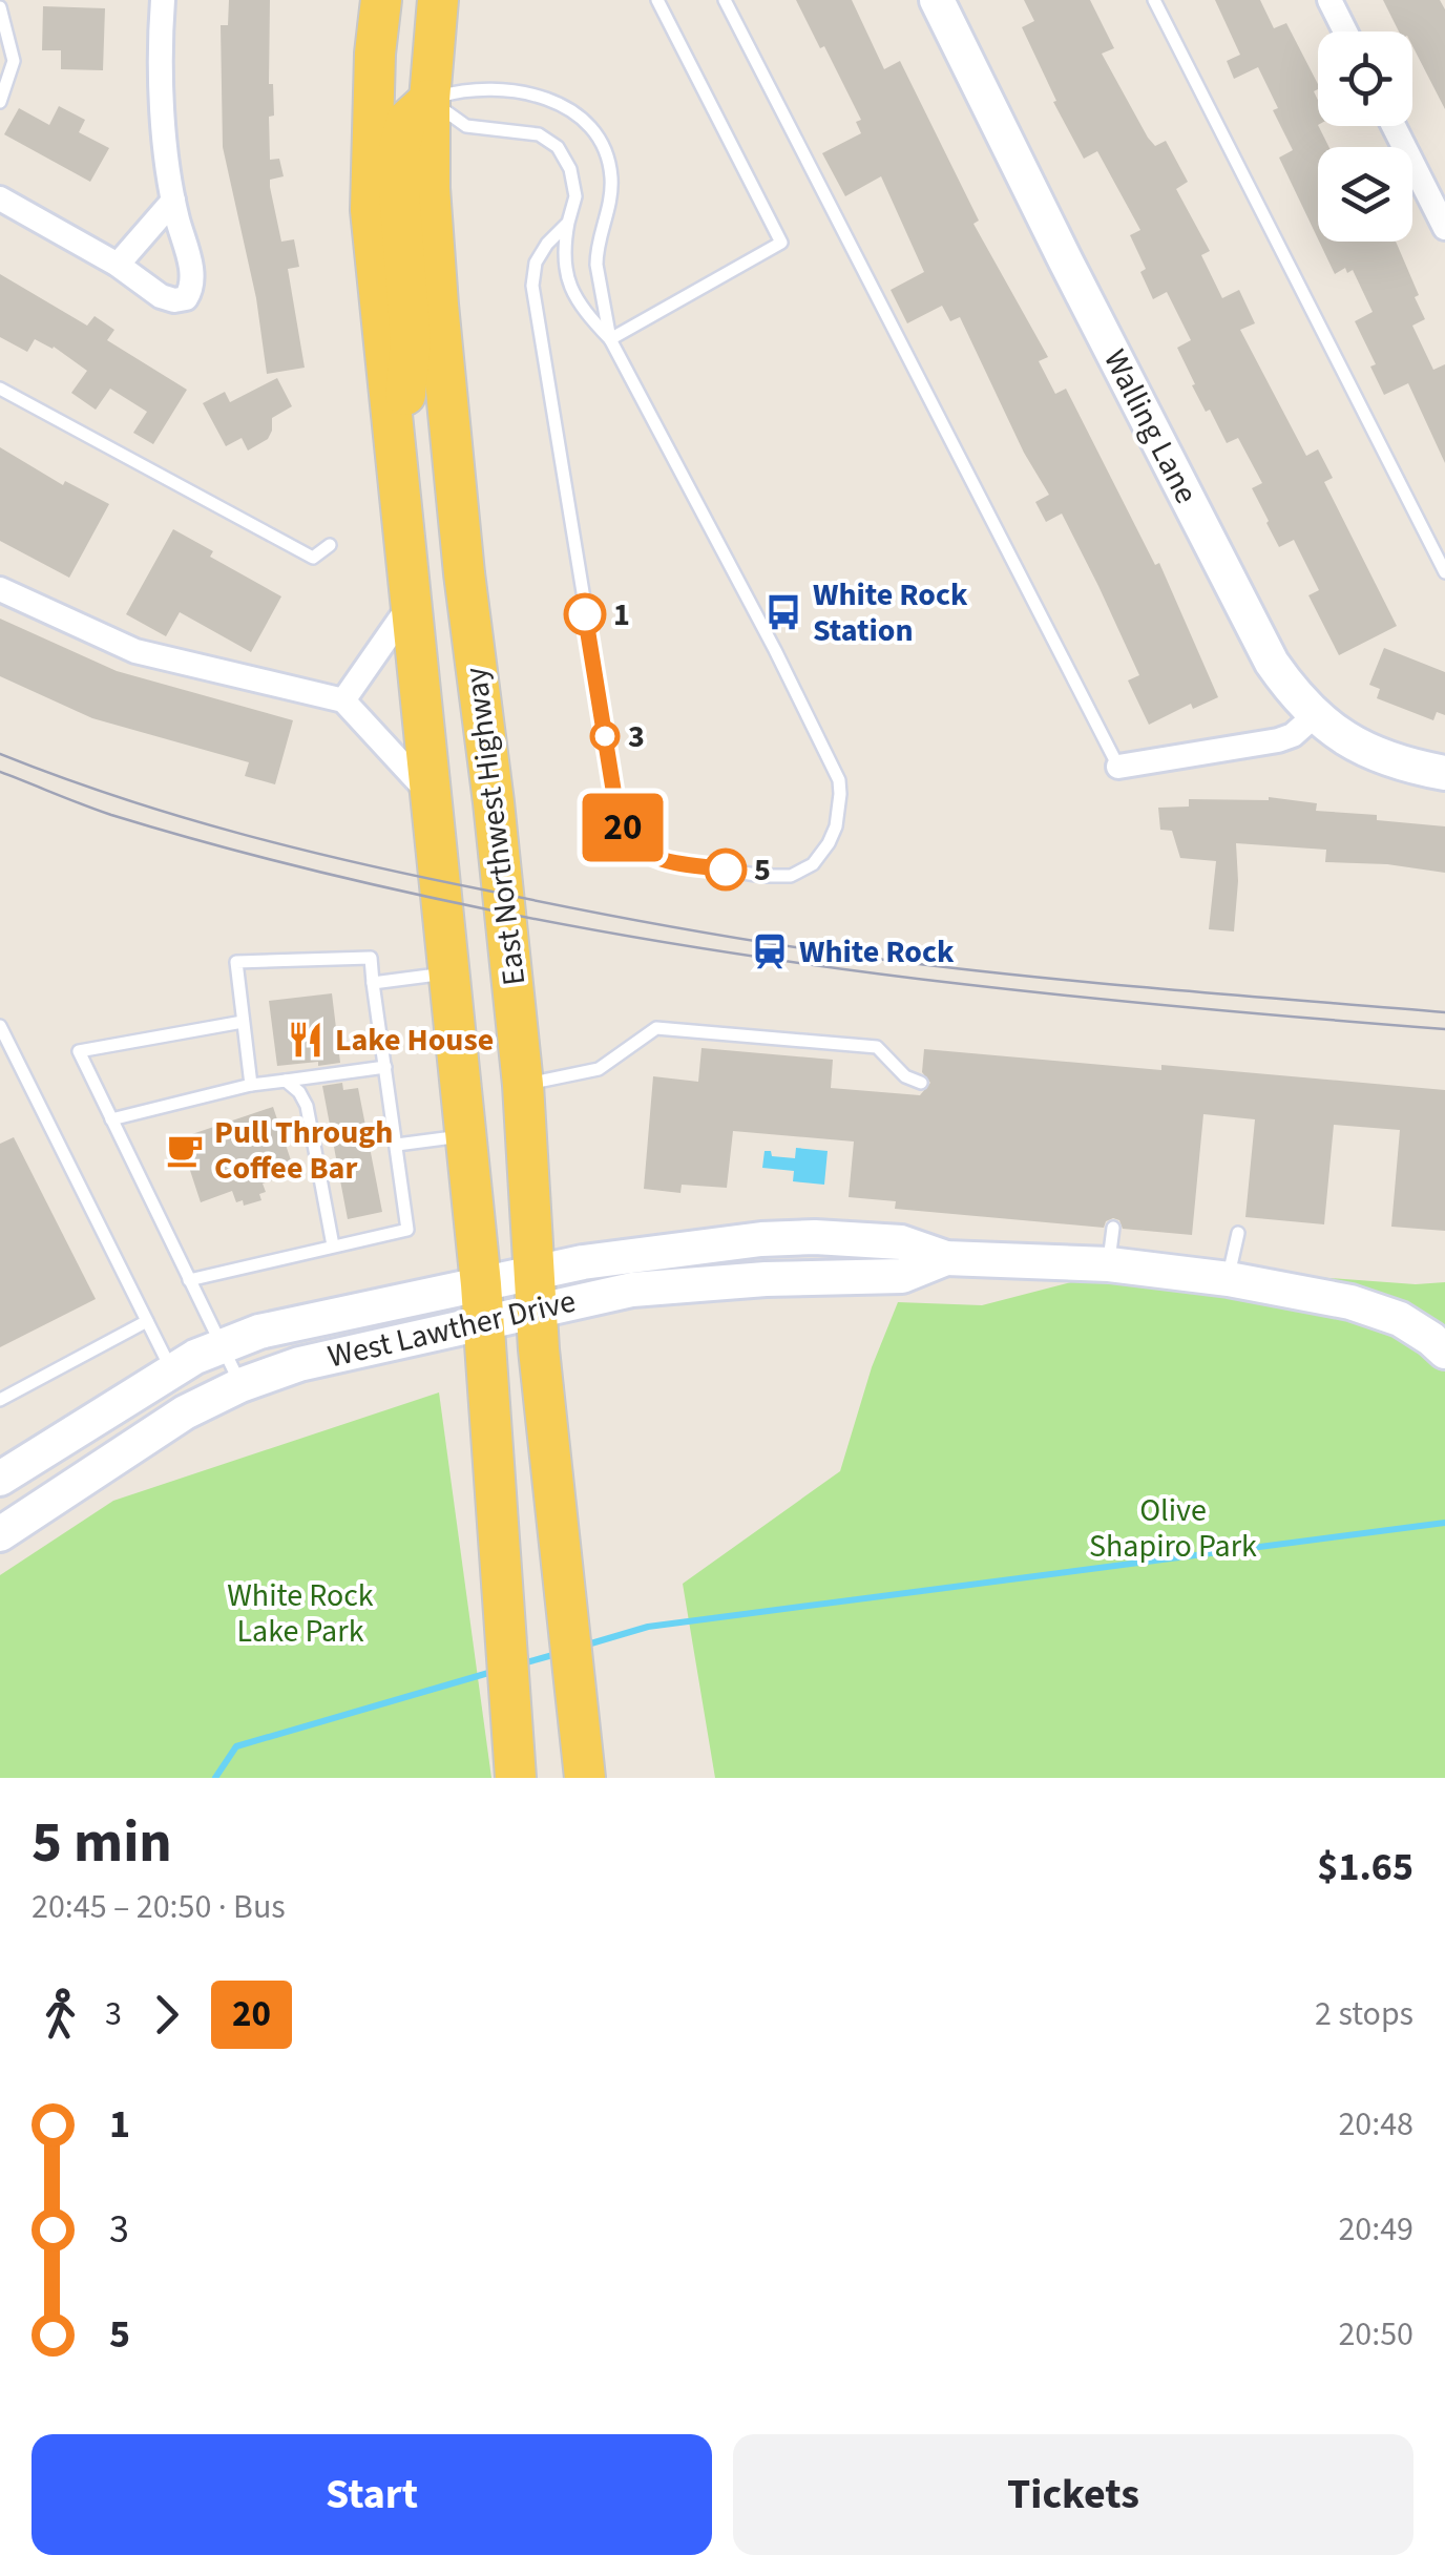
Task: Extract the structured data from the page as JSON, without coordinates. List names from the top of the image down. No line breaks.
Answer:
{"streets":{"main road":["East Northwest Highway"],"street":["Walling Lane","West Lawther Drive"]},"crossings":[["East Northwest Highway","West Lawther Drive"]],"parks":["Olive Shapiro Park","White Rock Lake Park"],"places":{"bus stop":["White Rock Station"],"other":["1","3","5"],"station":["White Rock"],"restaurant":["Lake House"],"cafe":["Pull Through Coffee Bar"]},"lines":["bus line 20"],"page":{"on_map":"20","heading":["5 min","20:45 – 20:50 · Bus","$1.65"],"legs":["3","20","2 stops"],"list":[{"name":"1","value":"20:48"},{"name":"3","value":"20:49"},{"name":"5","value":"20:50"}],"buttons":["Start","Tickets"]}}
